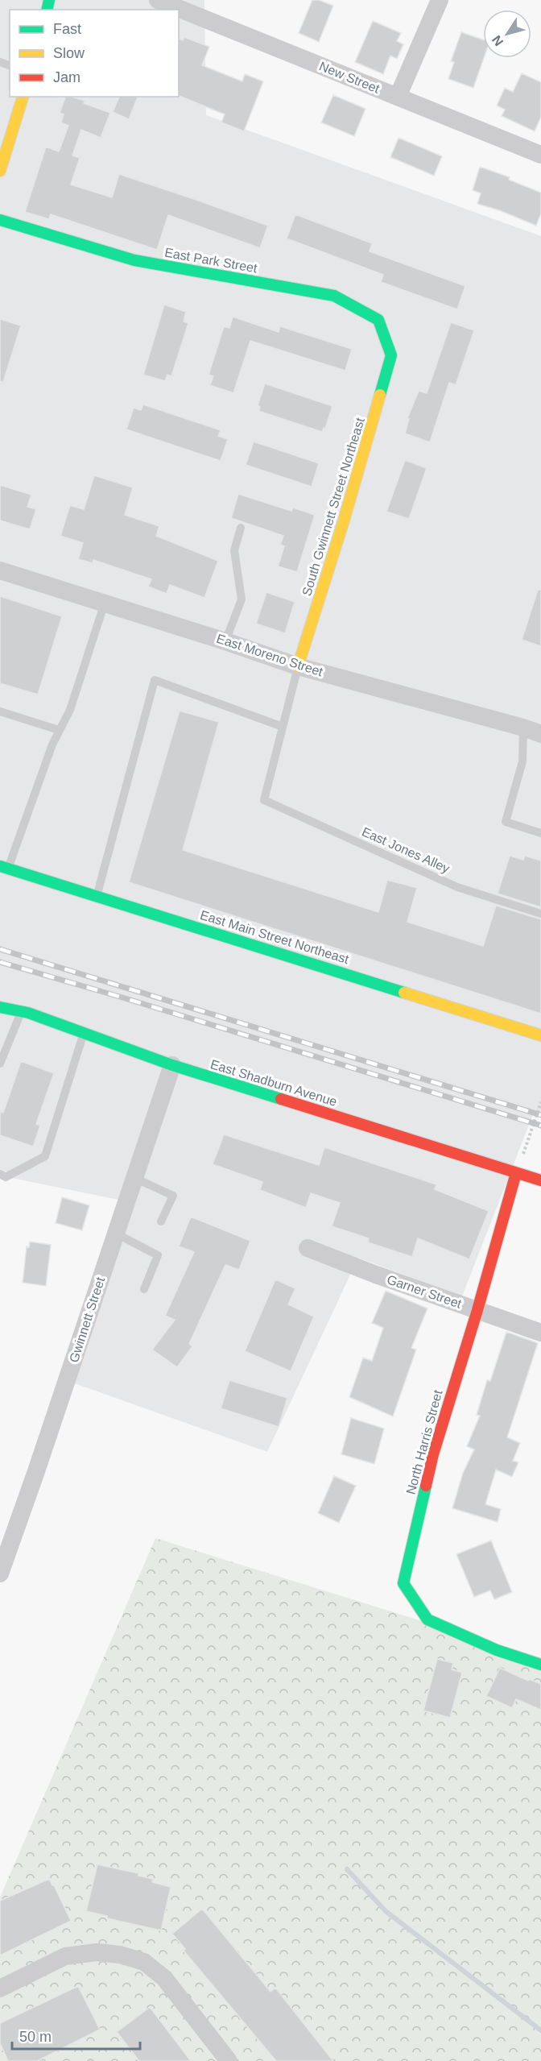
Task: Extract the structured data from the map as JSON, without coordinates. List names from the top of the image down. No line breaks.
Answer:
{"streets":{"street":["New Street","East Park Street","South Gwinnett Street Northeast","East Moreno Street","East Main Street Northeast","East Shadburn Avenue","Garner Street","Gwinnett Street","North Harris Street"],"lane":["East Jones Alley"]},"crossings":[["East Park Street","South Gwinnett Street Northeast"],["South Gwinnett Street Northeast","East Moreno Street"],["East Shadburn Avenue","Gwinnett Street"],["East Shadburn Avenue","North Harris Street"],["Garner Street","North Harris Street"]],"legend":["Fast","Slow","Jam"],"scale_bar":"50 m","north":"bottom left"}
